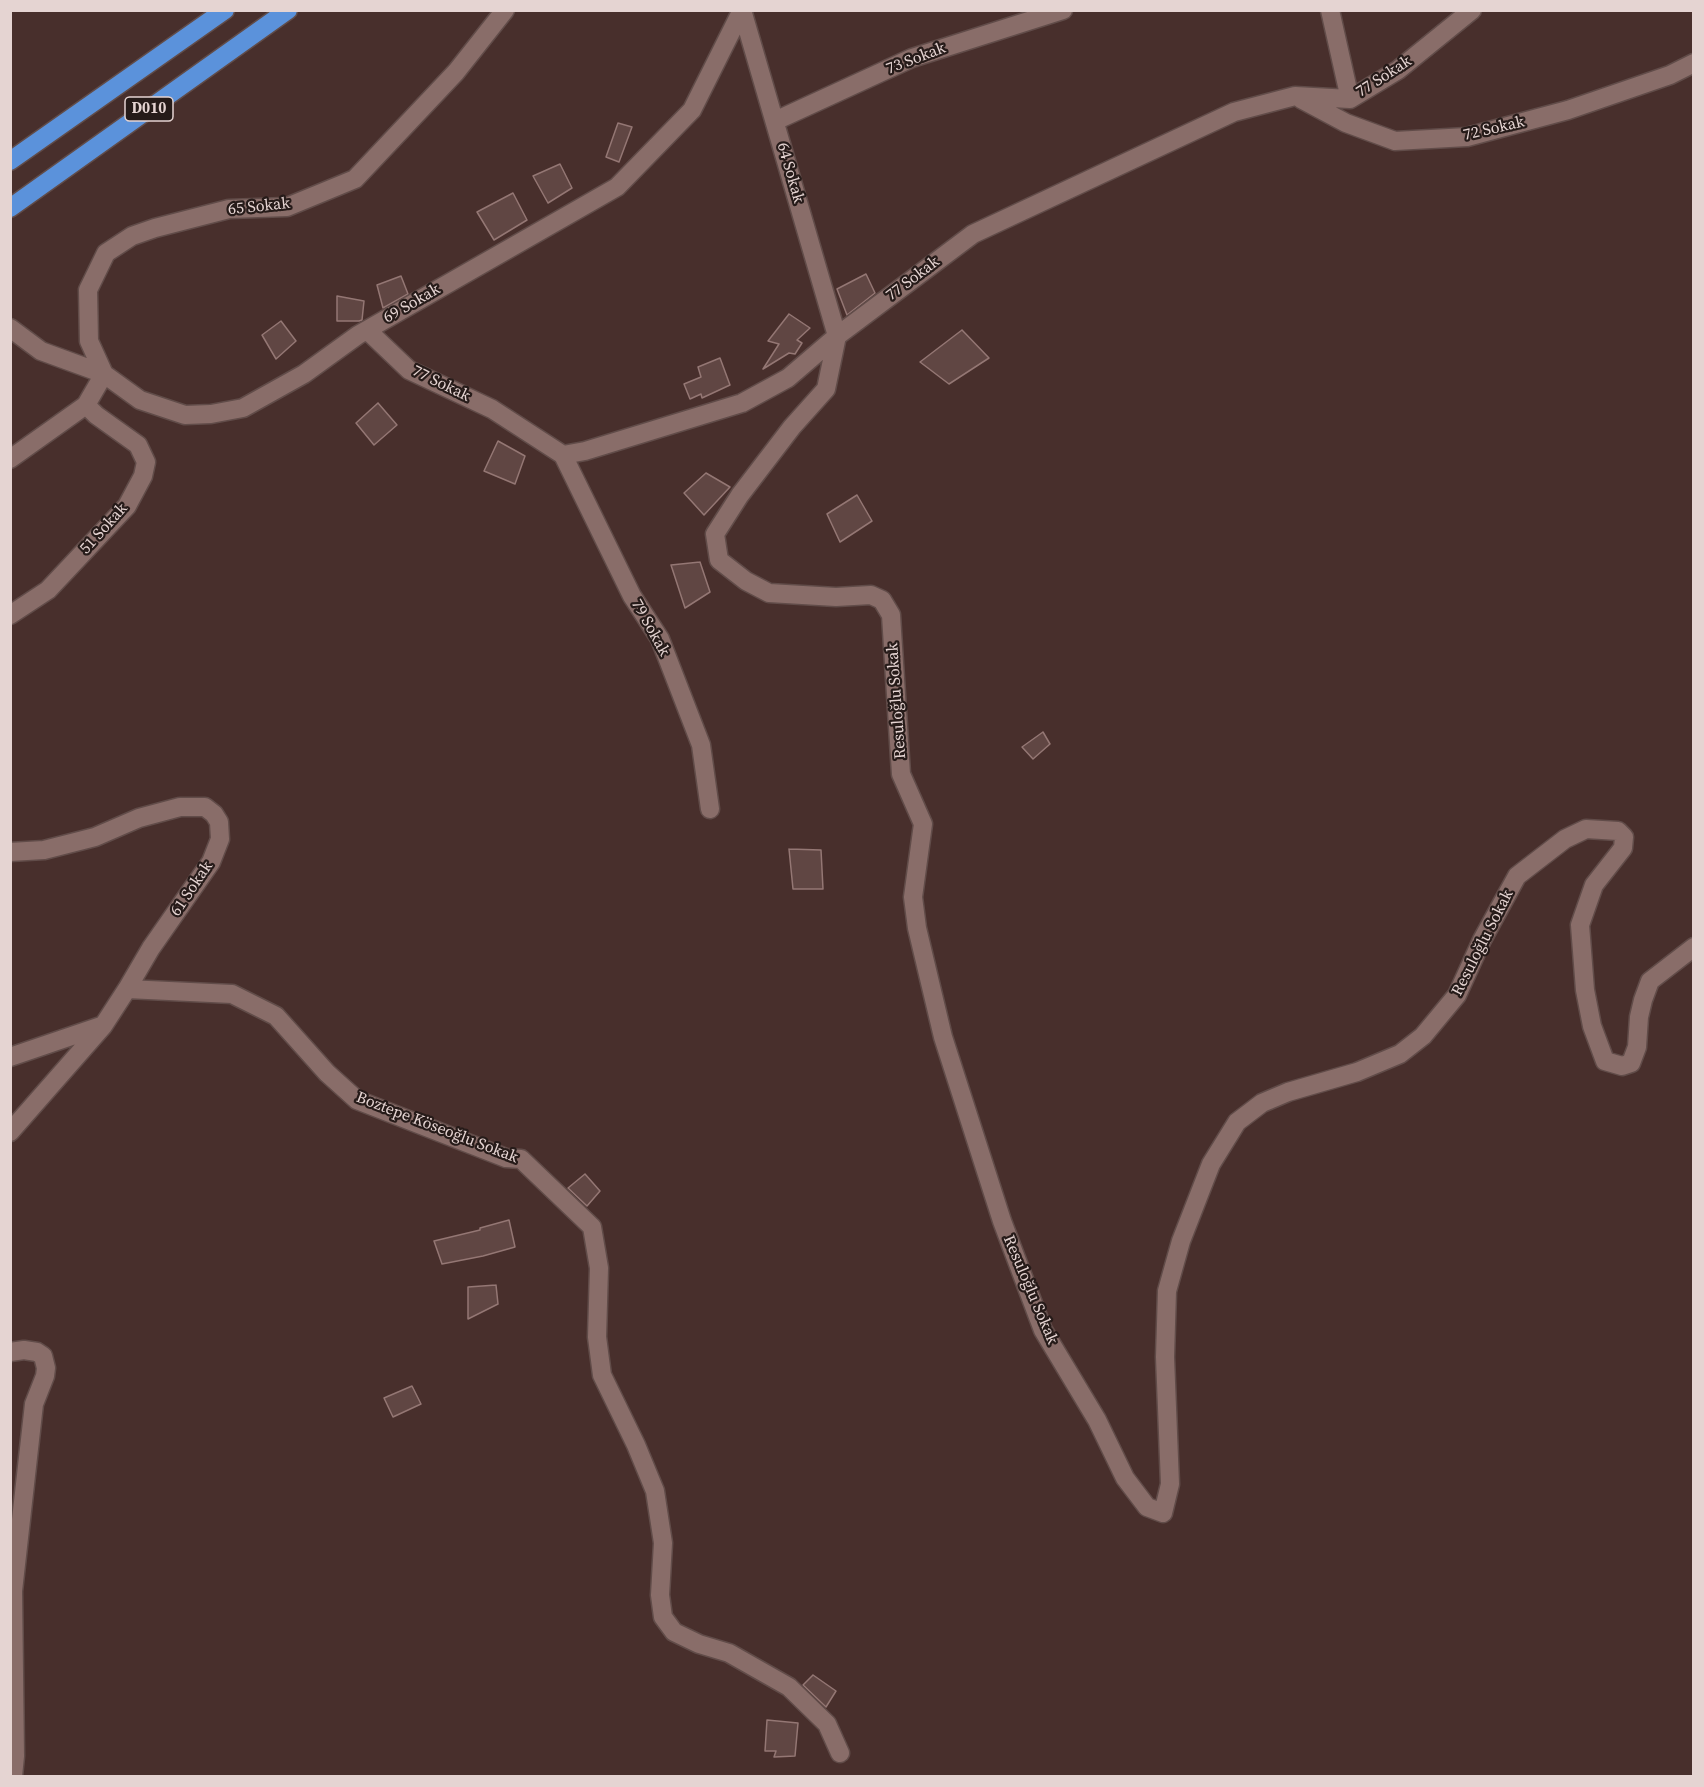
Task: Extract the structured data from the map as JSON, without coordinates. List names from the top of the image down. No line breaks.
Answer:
{"streets":{"highway":["D010"],"street":["73 Sokak","77 Sokak","72 Sokak","64 Sokak","65 Sokak","69 Sokak","51 Sokak","79 Sokak","Resuloğlu Sokak","61 Sokak","Boztepe Köseoğlu Sokak"]},"crossings":[["73 Sokak","64 Sokak"],["77 Sokak","72 Sokak"],["77 Sokak","64 Sokak"],["77 Sokak","69 Sokak"],["77 Sokak","79 Sokak"],["77 Sokak","Resuloğlu Sokak"],["64 Sokak","69 Sokak"],["64 Sokak","Resuloğlu Sokak"],["65 Sokak","69 Sokak"],["61 Sokak","Boztepe Köseoğlu Sokak"]]}
